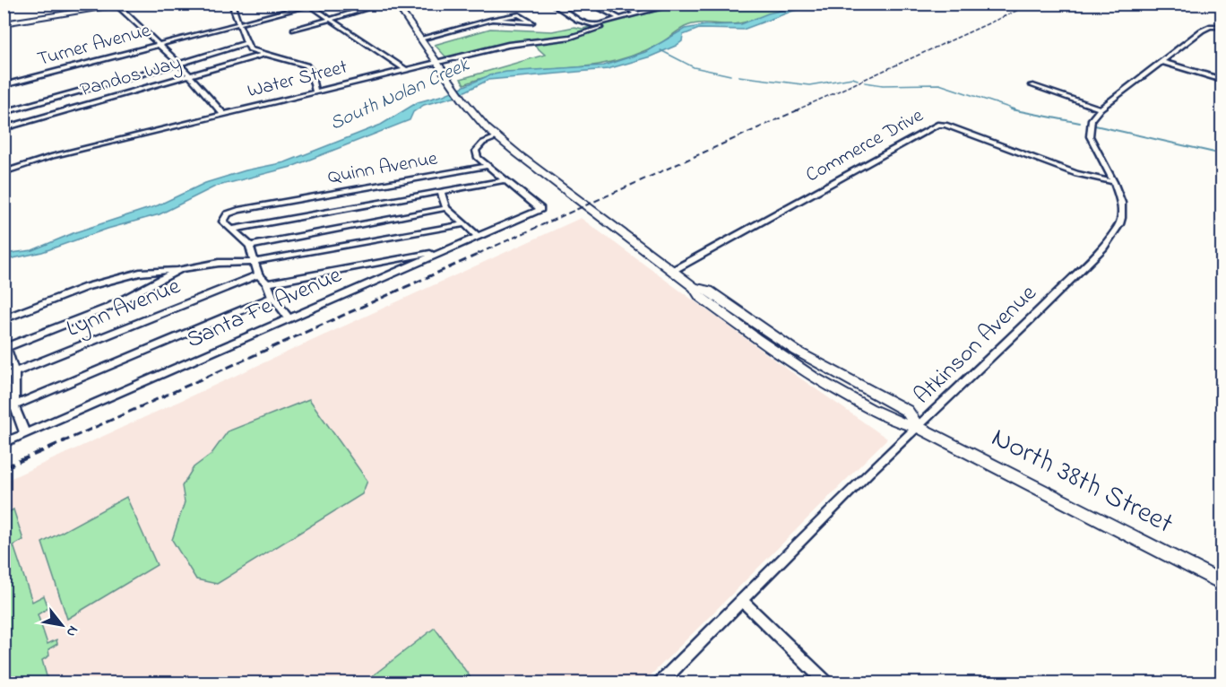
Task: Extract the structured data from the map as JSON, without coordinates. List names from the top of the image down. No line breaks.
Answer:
{"streets":{"main road":["North 38th Street"],"street":["Turner Avenue","Pandos Way","Water Street","Commerce Drive","Quinn Avenue","Lynn Avenue","Santa Fe Avenue","Atkinson Avenue"]},"crossings":[["Water Street","North 38th Street"],["Commerce Drive","Atkinson Avenue"],["Commerce Drive","North 38th Street"],["Atkinson Avenue","North 38th Street"]],"water":["South Nolan Creek"],"north":"bottom right"}
